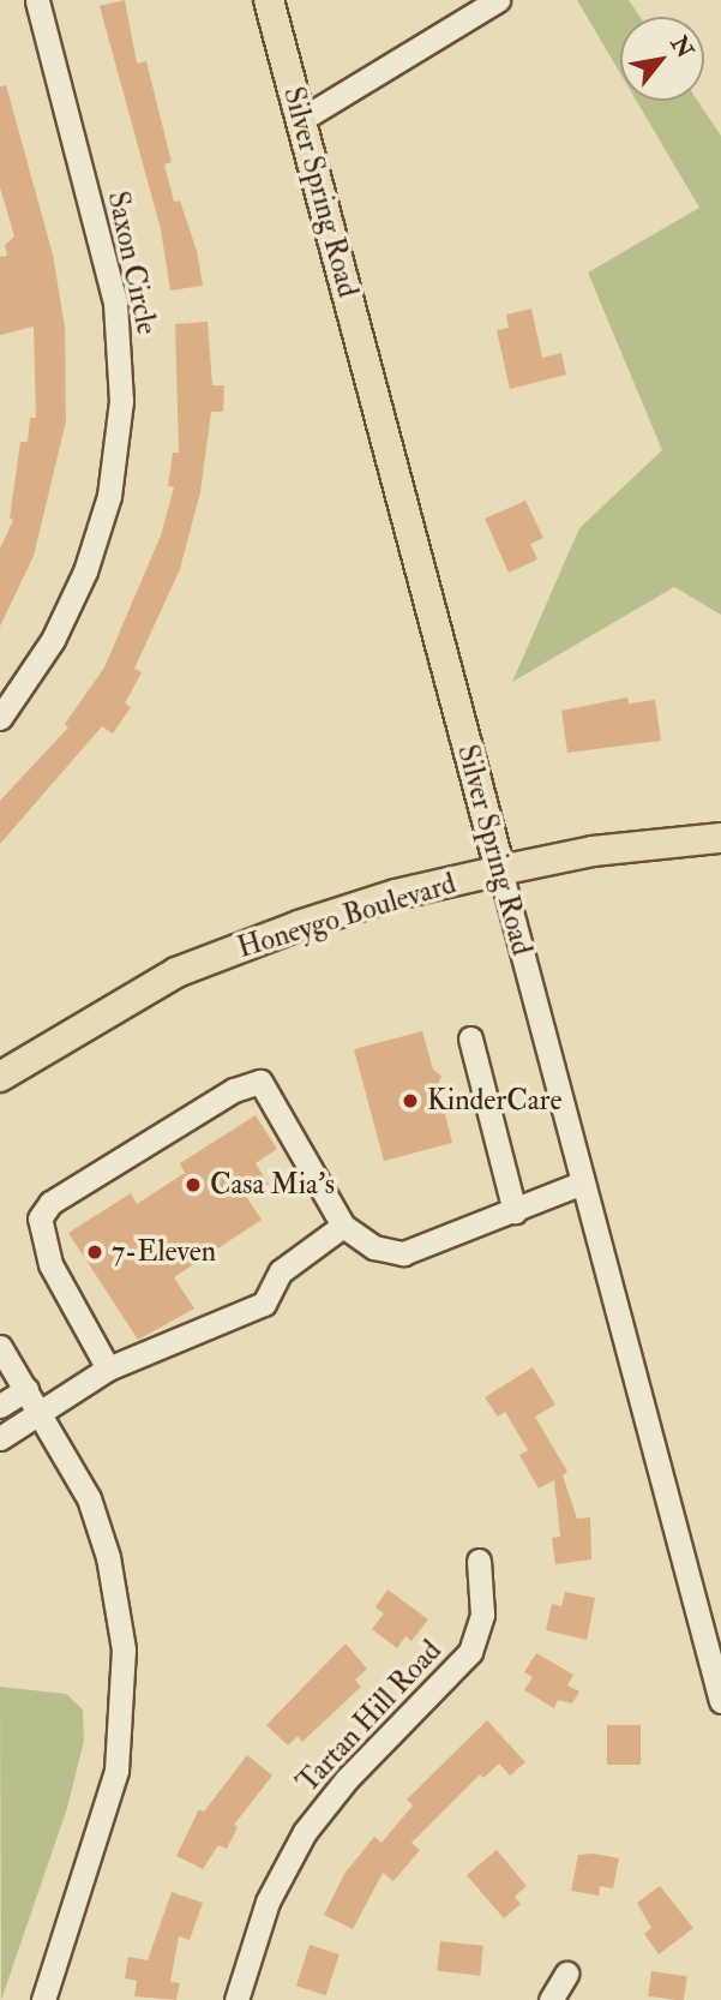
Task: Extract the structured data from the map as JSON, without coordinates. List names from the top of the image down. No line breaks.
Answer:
{"streets":{"main road":["Silver Spring Road","Honeygo Boulevard"],"street":["Saxon Circle","Tartan Hill Road"]},"crossings":[["Silver Spring Road","Honeygo Boulevard"]],"places":["KinderCare","Casa Mia's","7-Eleven"],"north":"top right"}
